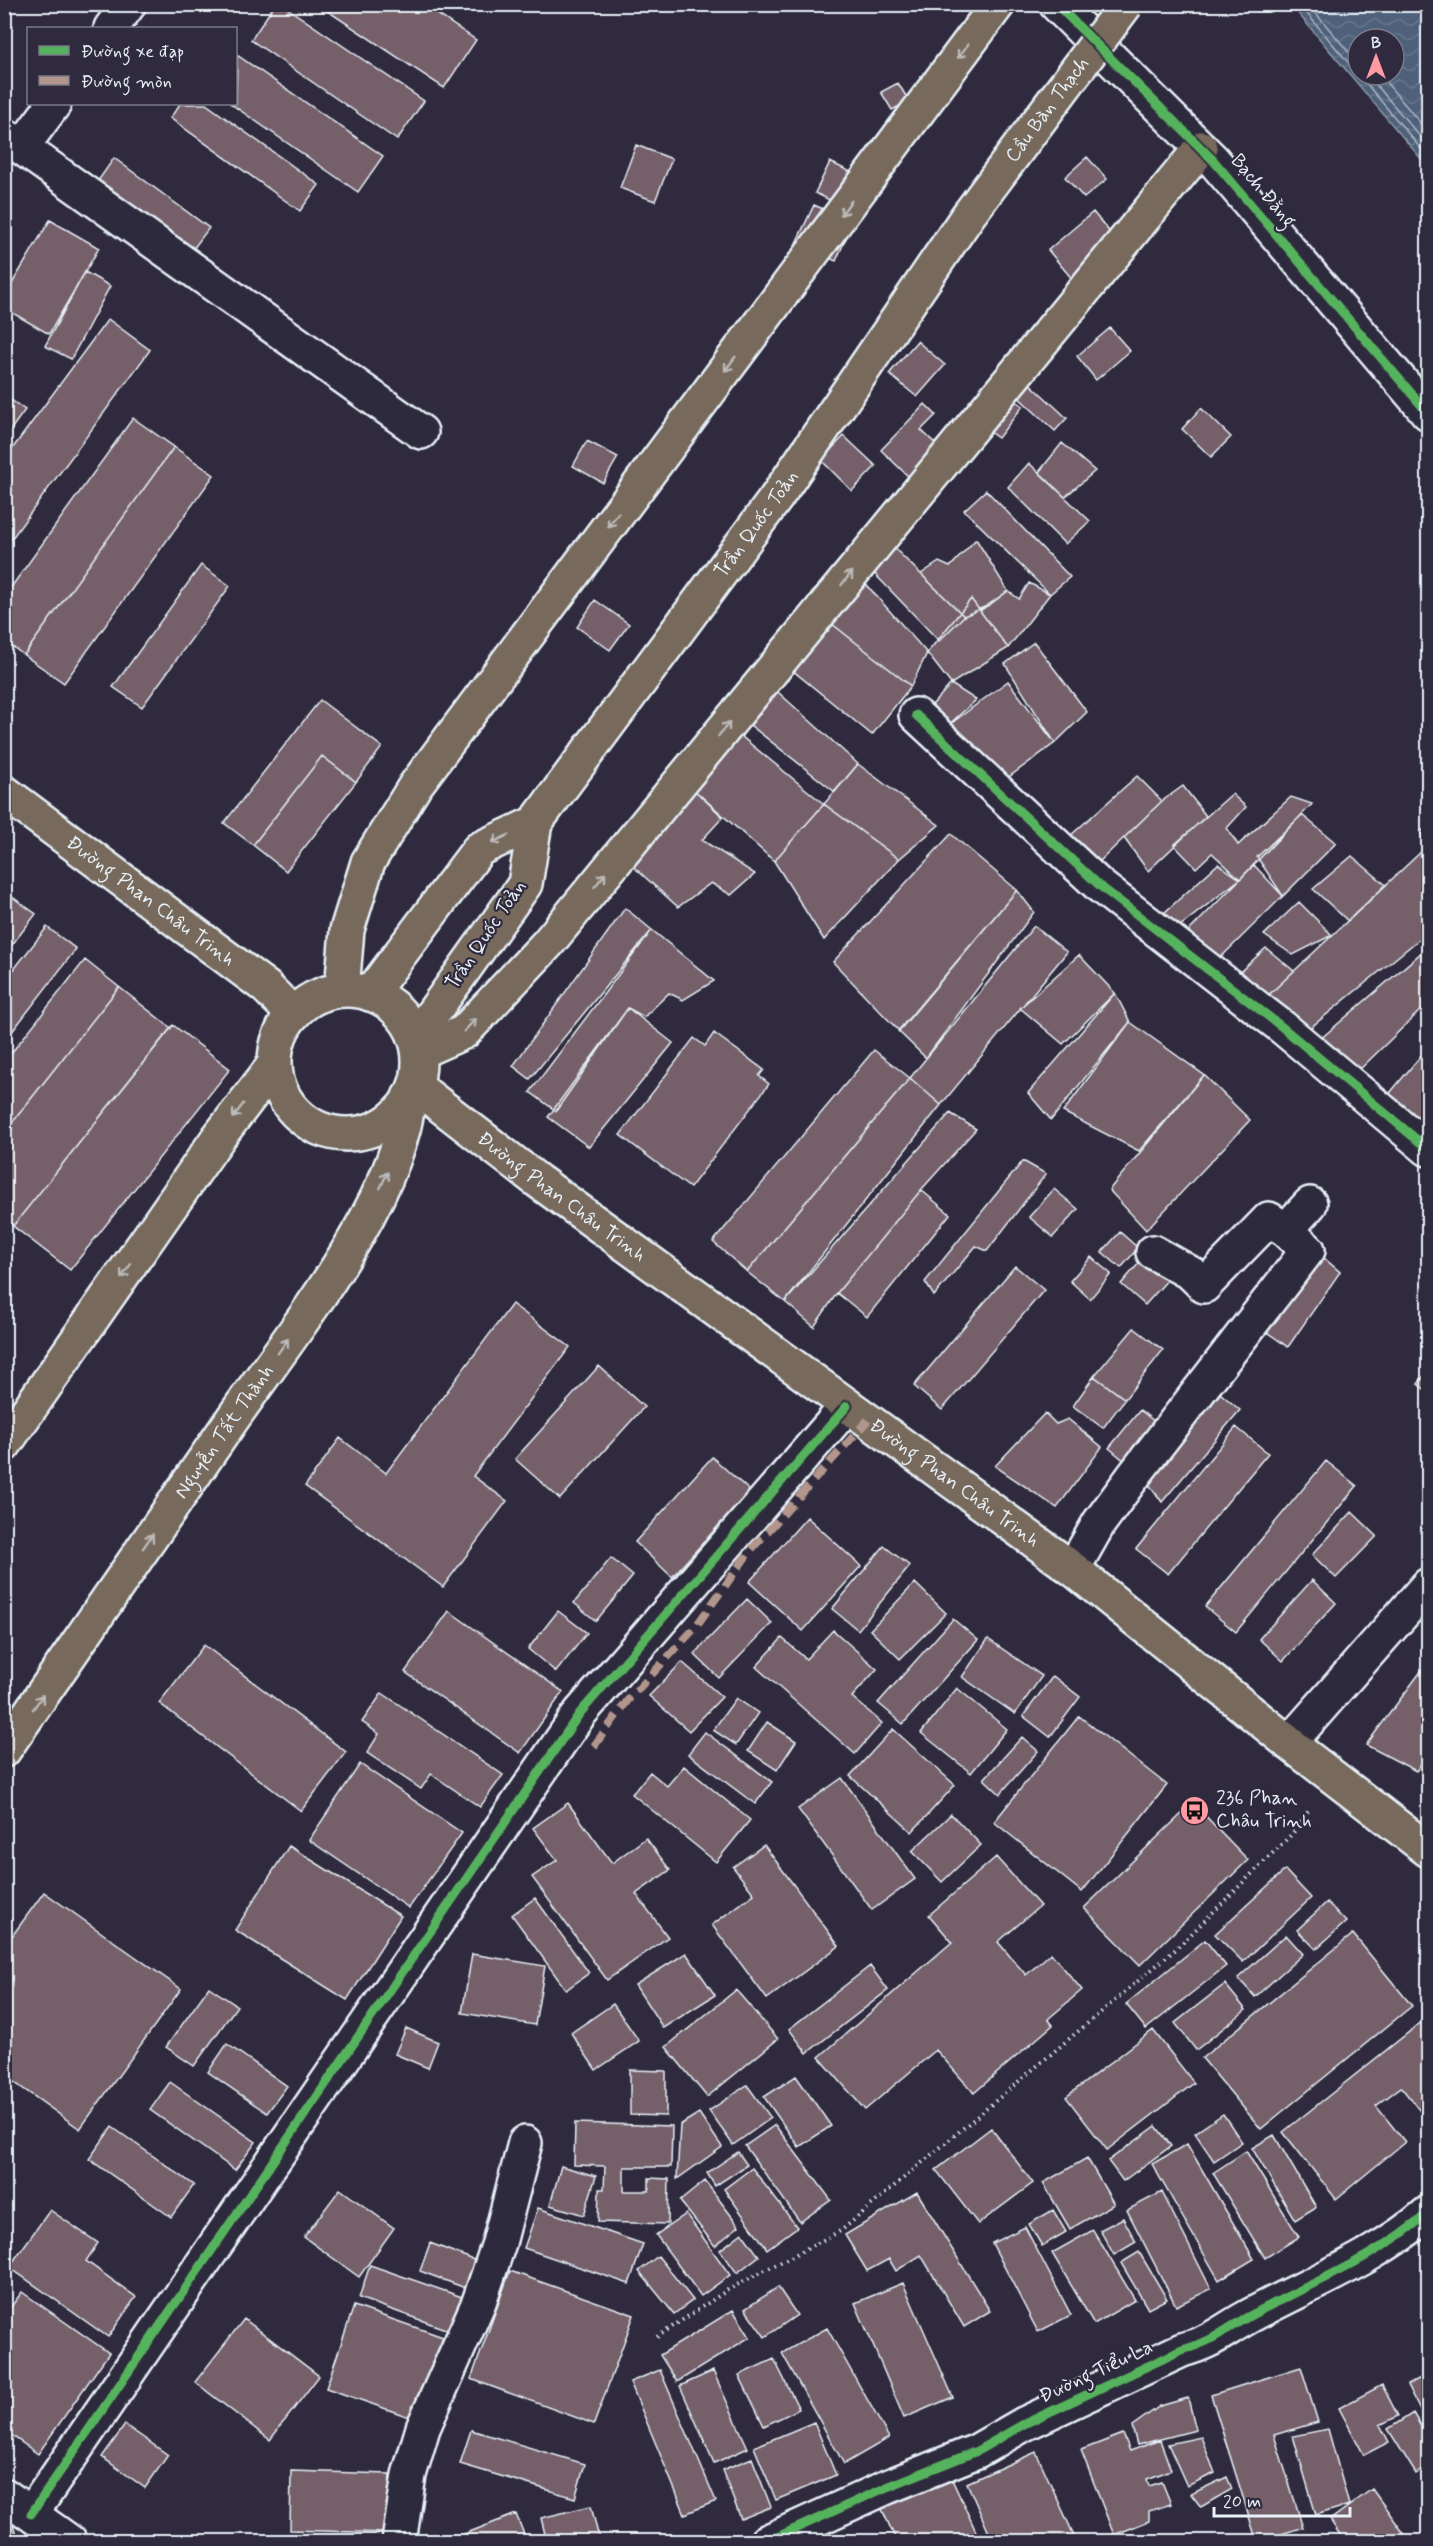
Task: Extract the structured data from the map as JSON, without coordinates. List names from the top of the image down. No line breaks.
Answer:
{"streets":{"main road":["Cầu Bàn Thạch","Trần Quốc Toản","Đường Phan Châu Trinh","Nguyễn Tất Thành"],"street":["Bạch Đằng","Đường Tiểu La"]},"crossings":[["Cầu Bàn Thạch","Trần Quốc Toản"],["Trần Quốc Toản","Đường Phan Châu Trinh"],["Trần Quốc Toản","Nguyễn Tất Thành"],["Đường Phan Châu Trinh","Nguyễn Tất Thành"]],"places":{"bus stop":["236 Phan Châu Trinh"]},"legend":["Đường xe đạp","Đường mòn"],"scale_bar":"20 m","north":"top"}
